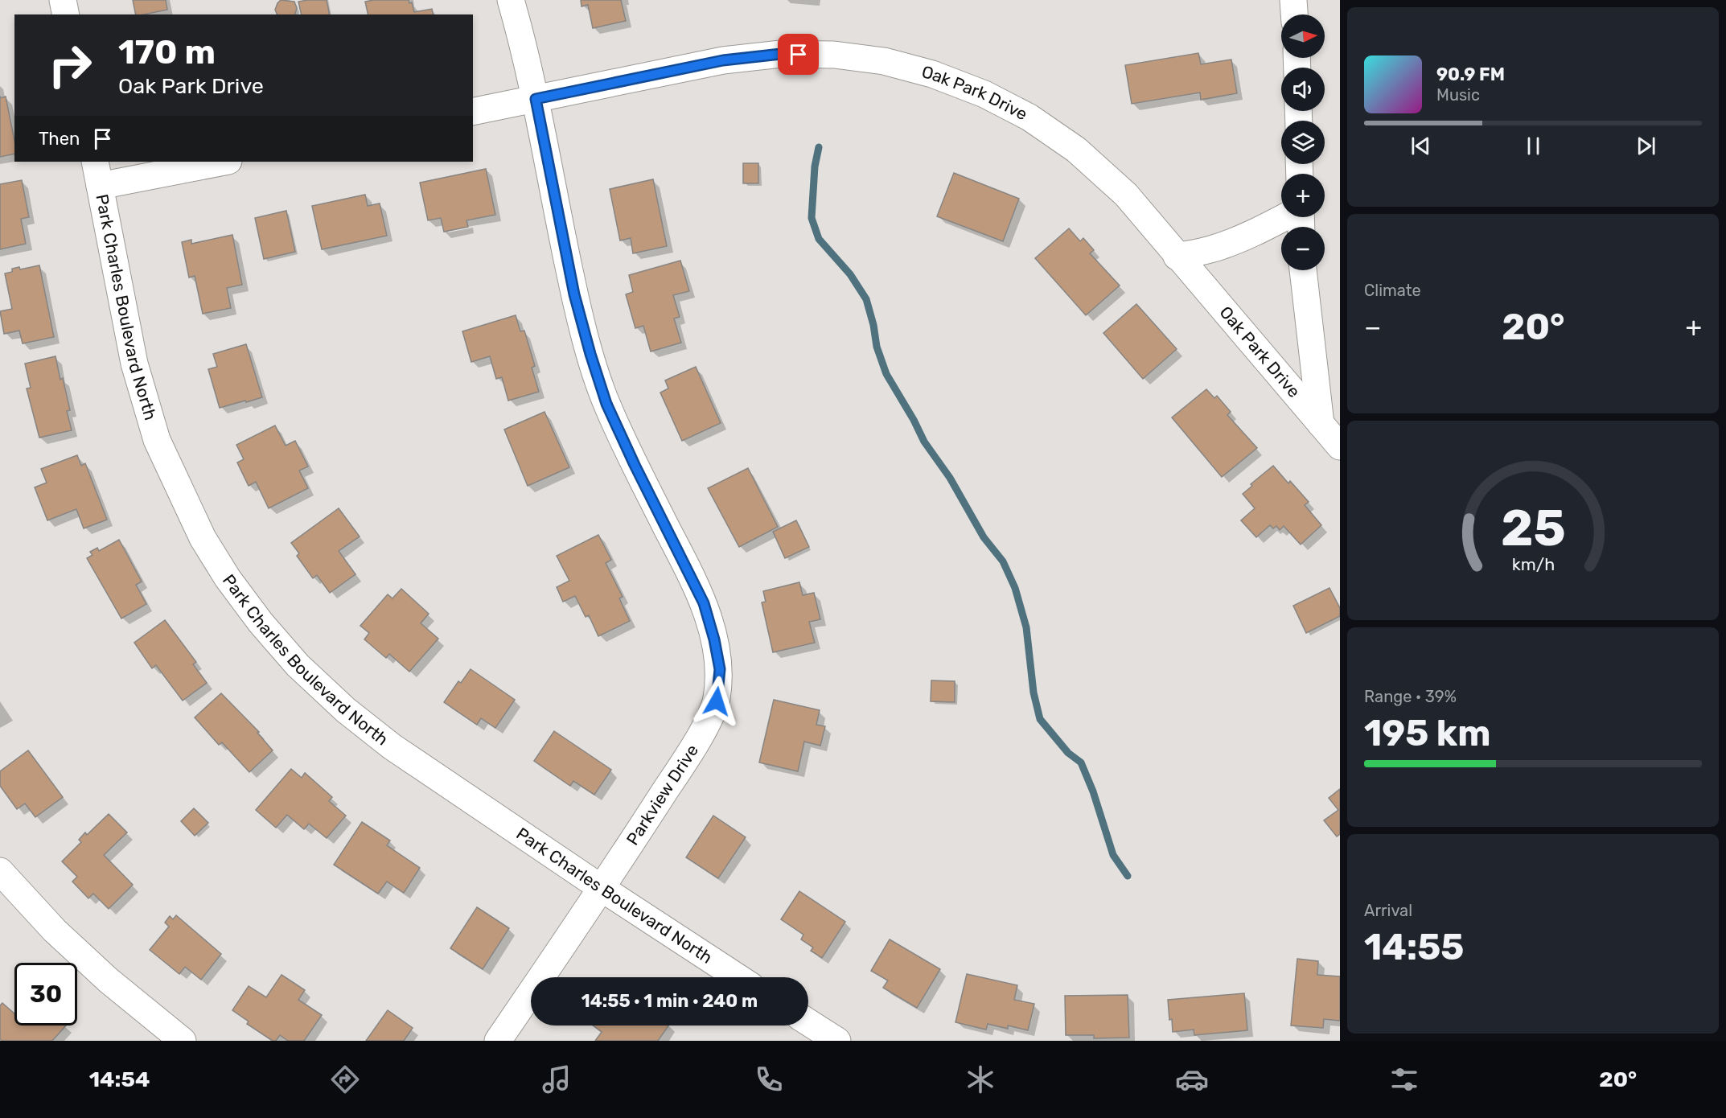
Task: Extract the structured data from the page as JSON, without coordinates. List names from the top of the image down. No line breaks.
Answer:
{"streets":{"street":["Oak Park Drive","Park Charles Boulevard North","Parkview Drive"]},"crossings":[["Oak Park Drive","Parkview Drive"],["Park Charles Boulevard North","Parkview Drive"]],"north":"right","page":{"map_buttons":["+","−"],"turn":["170 m","Oak Park Drive"],"song":["90.9 FM","Music"],"then":"Then","tile":["Climate",["Range · 39%","195 km"],["Arrival","14:55"]],"heat":["−","20°","+"],"limit":"30","trip":"14:55 · 1 min · 240 m","tabs":["14:54","20°"],"gauge":["25","km/h"]}}
